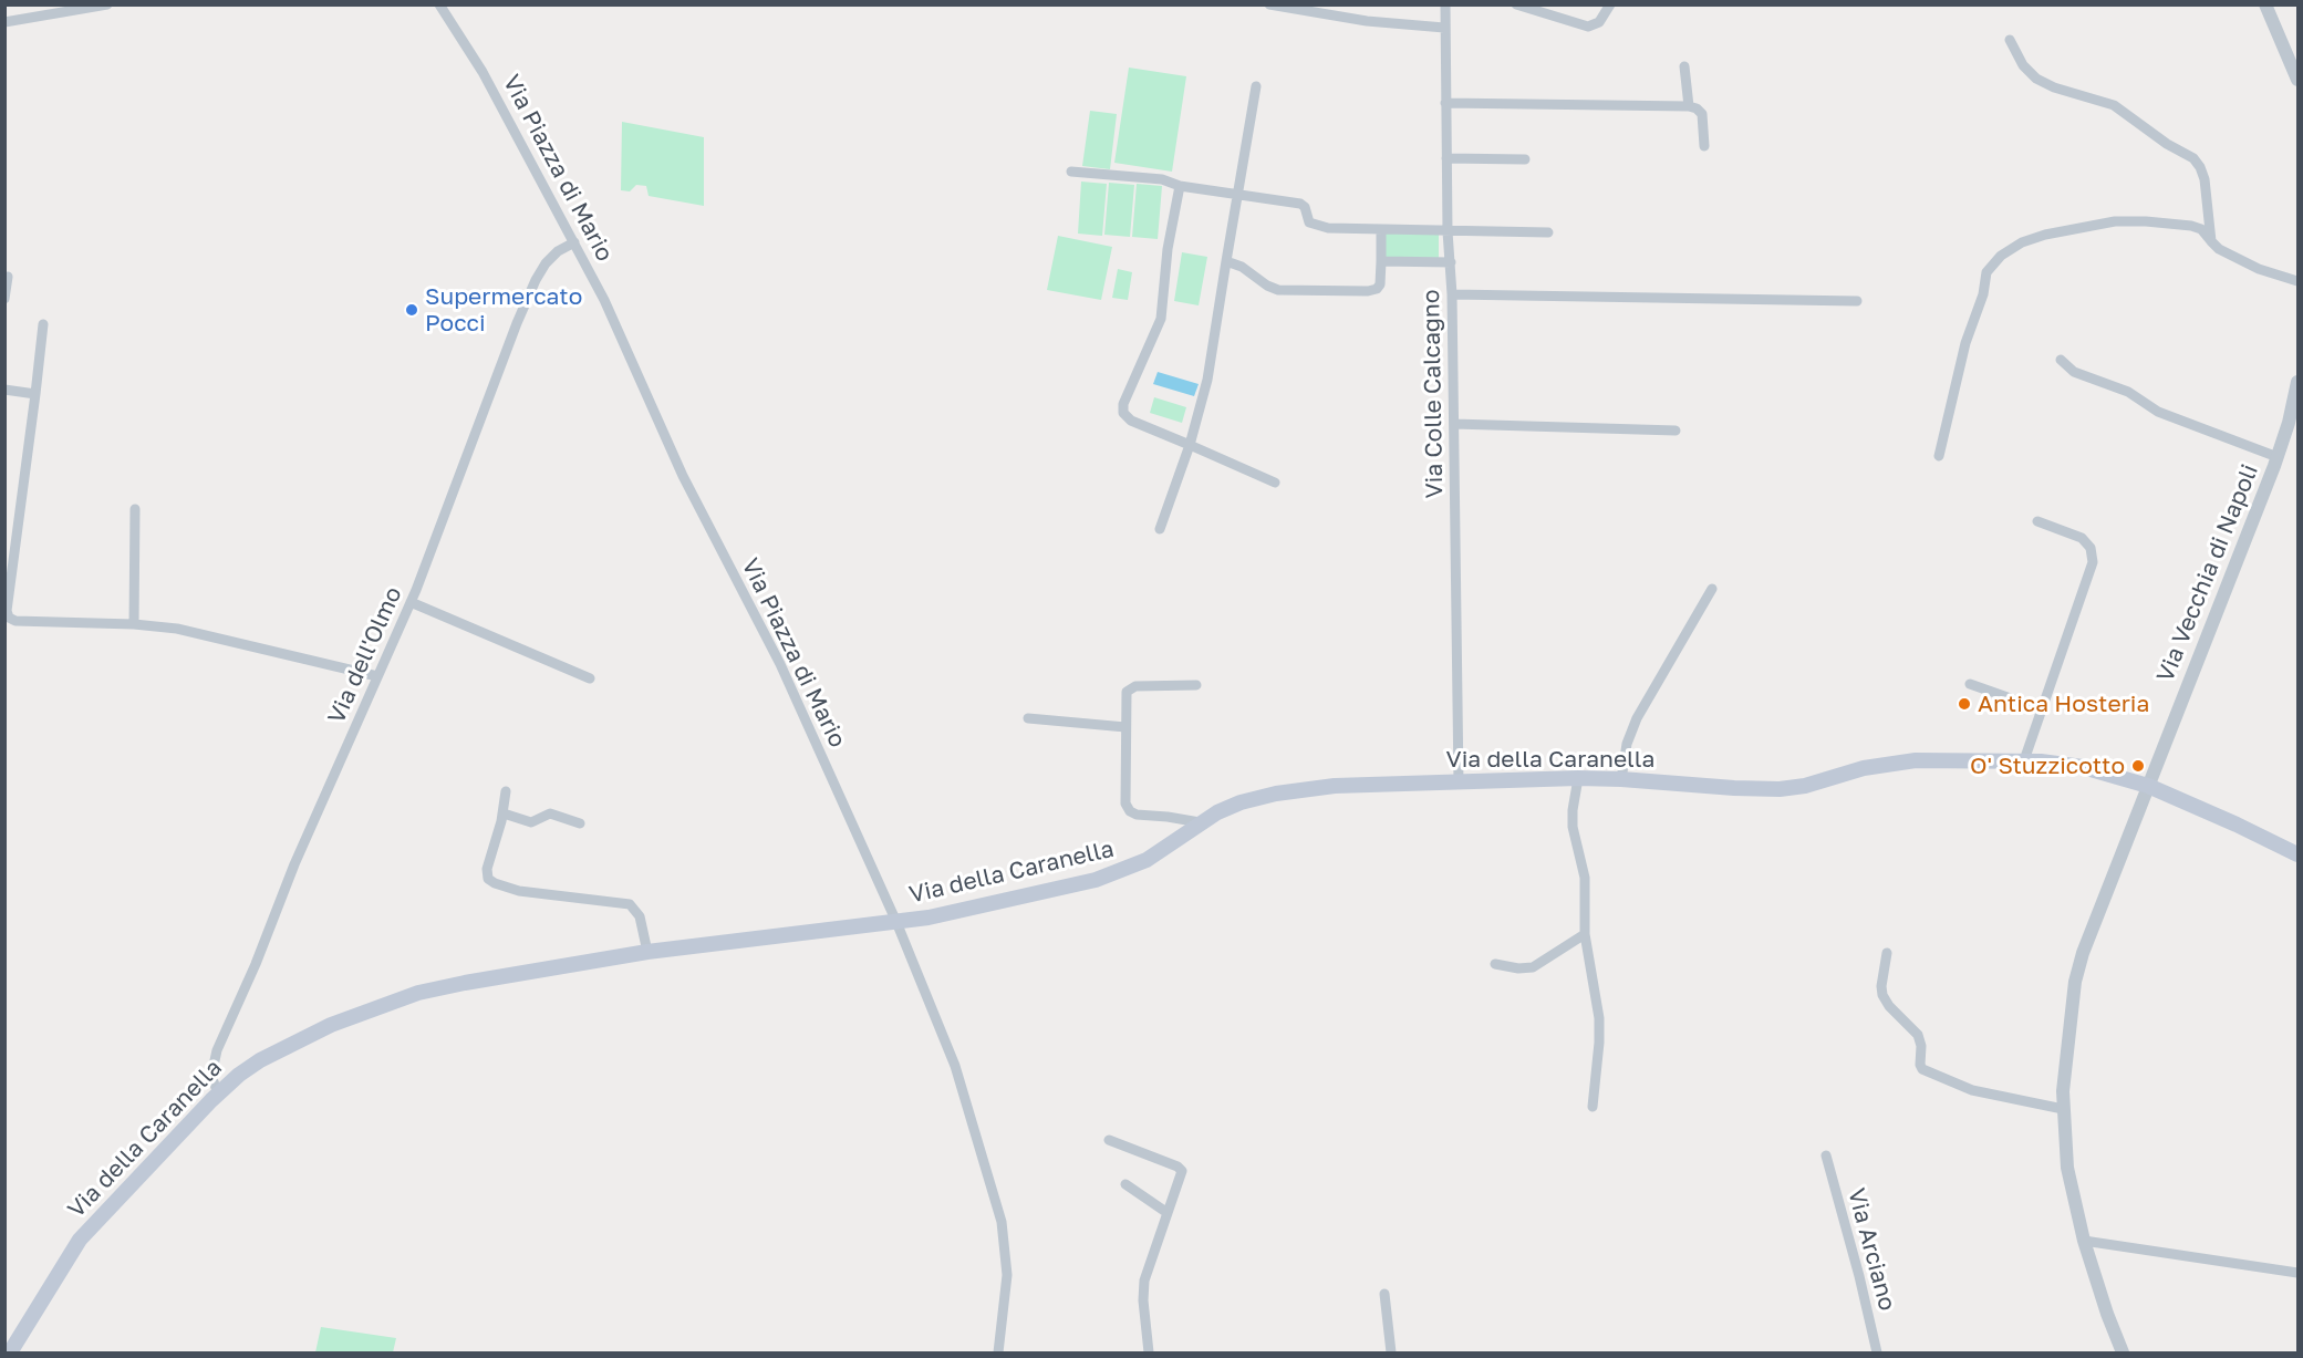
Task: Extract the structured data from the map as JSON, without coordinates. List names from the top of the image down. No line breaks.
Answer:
{"streets":{"main road":["Via della Caranella"],"street":["Via Piazza di Mario","Via Colle Calcagno","Via Vecchia di Napoli","Via dell'Olmo","Via Arciano"]},"crossings":[["Via Piazza di Mario","Via dell'Olmo"],["Via Piazza di Mario","Via della Caranella"],["Via Colle Calcagno","Via della Caranella"],["Via Vecchia di Napoli","Via della Caranella"],["Via dell'Olmo","Via della Caranella"]],"places":["Supermercato Pocci","Antica Hosteria","O' Stuzzicotto"]}
